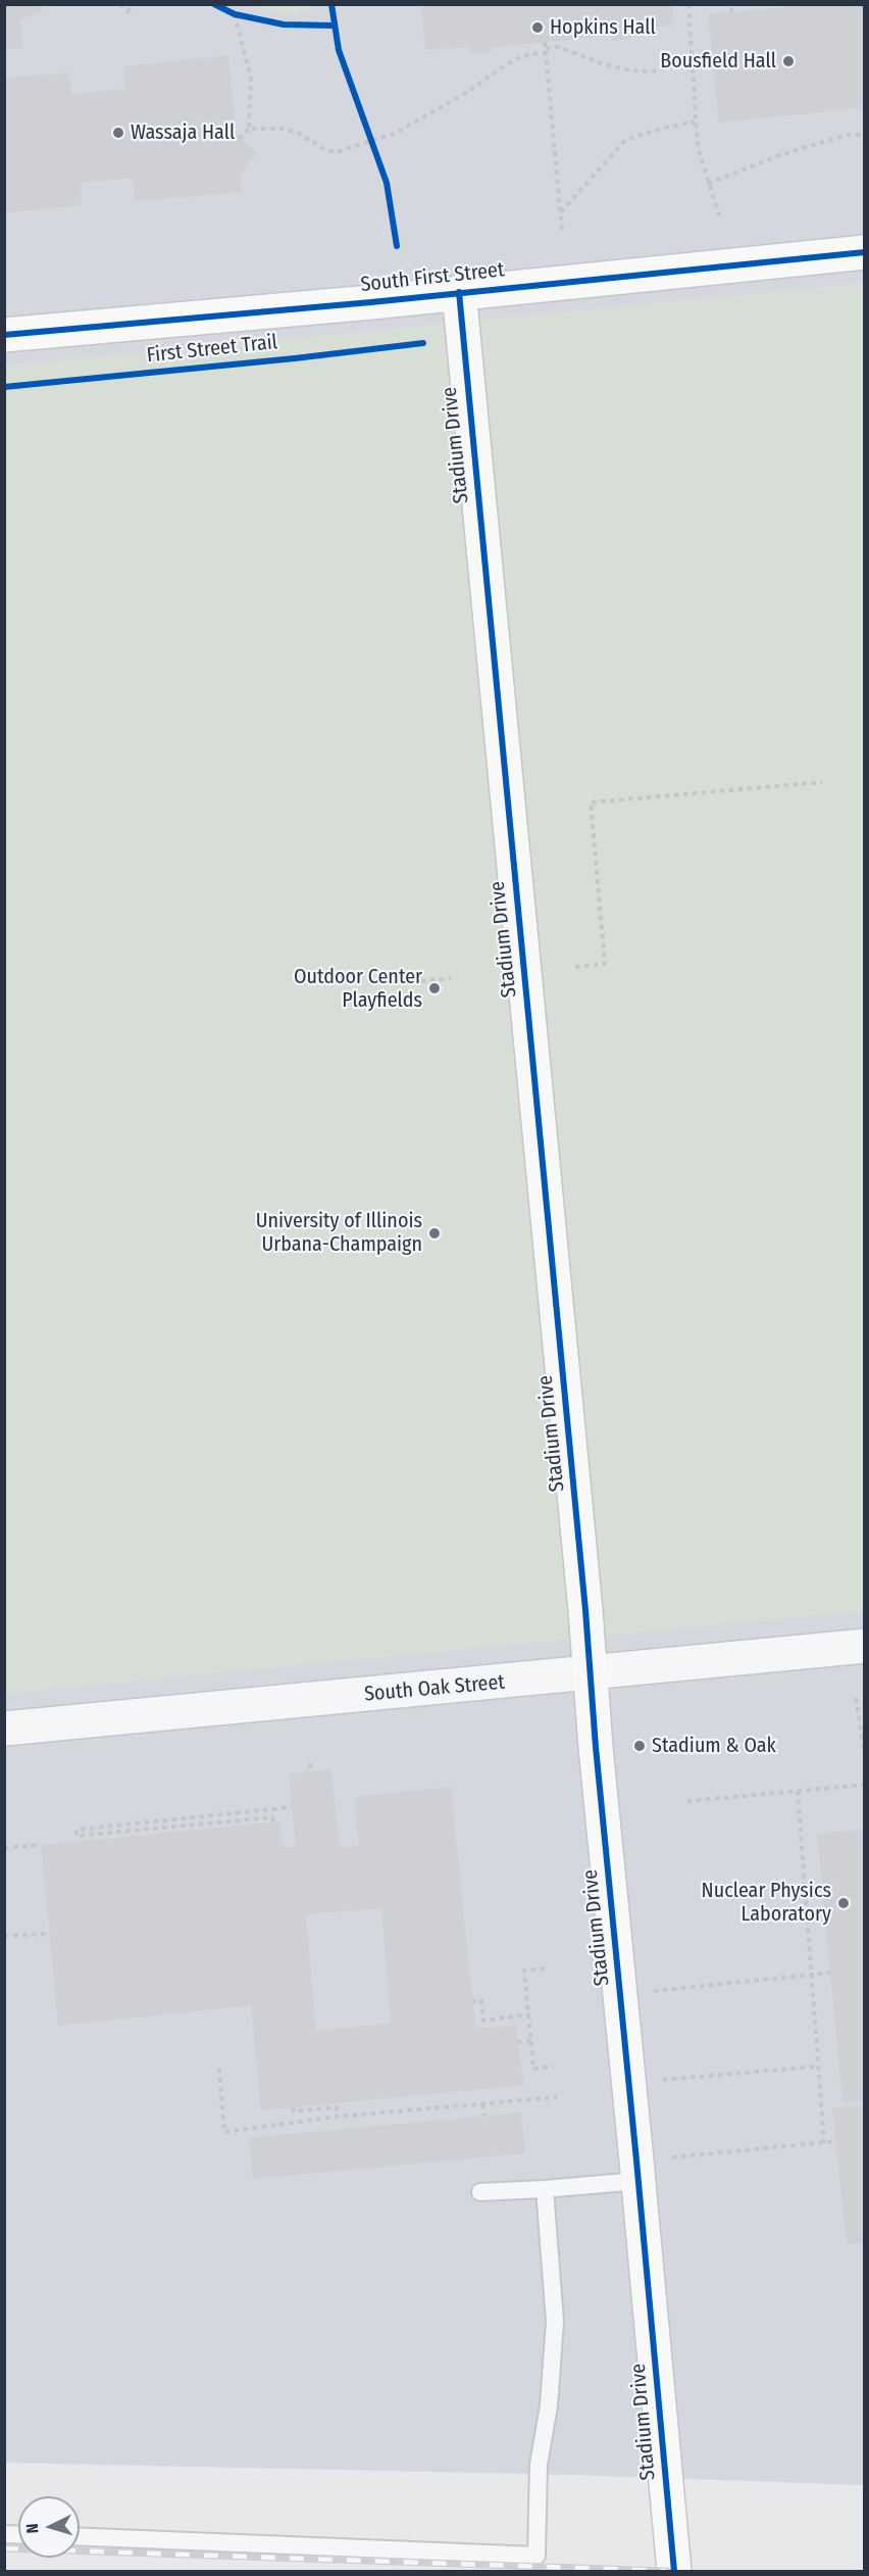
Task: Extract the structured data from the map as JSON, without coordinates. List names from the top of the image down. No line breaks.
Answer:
{"streets":{"street":["South First Street","Stadium Drive","South Oak Street"],"cycle path":["First Street Trail"]},"crossings":[["South First Street","Stadium Drive"],["Stadium Drive","South Oak Street"]],"places":["Hopkins Hall","Bousfield Hall","Wassaja Hall","Outdoor Center Playfields","University of Illinois Urbana-Champaign","Stadium & Oak","Nuclear Physics Laboratory"],"north":"left"}
